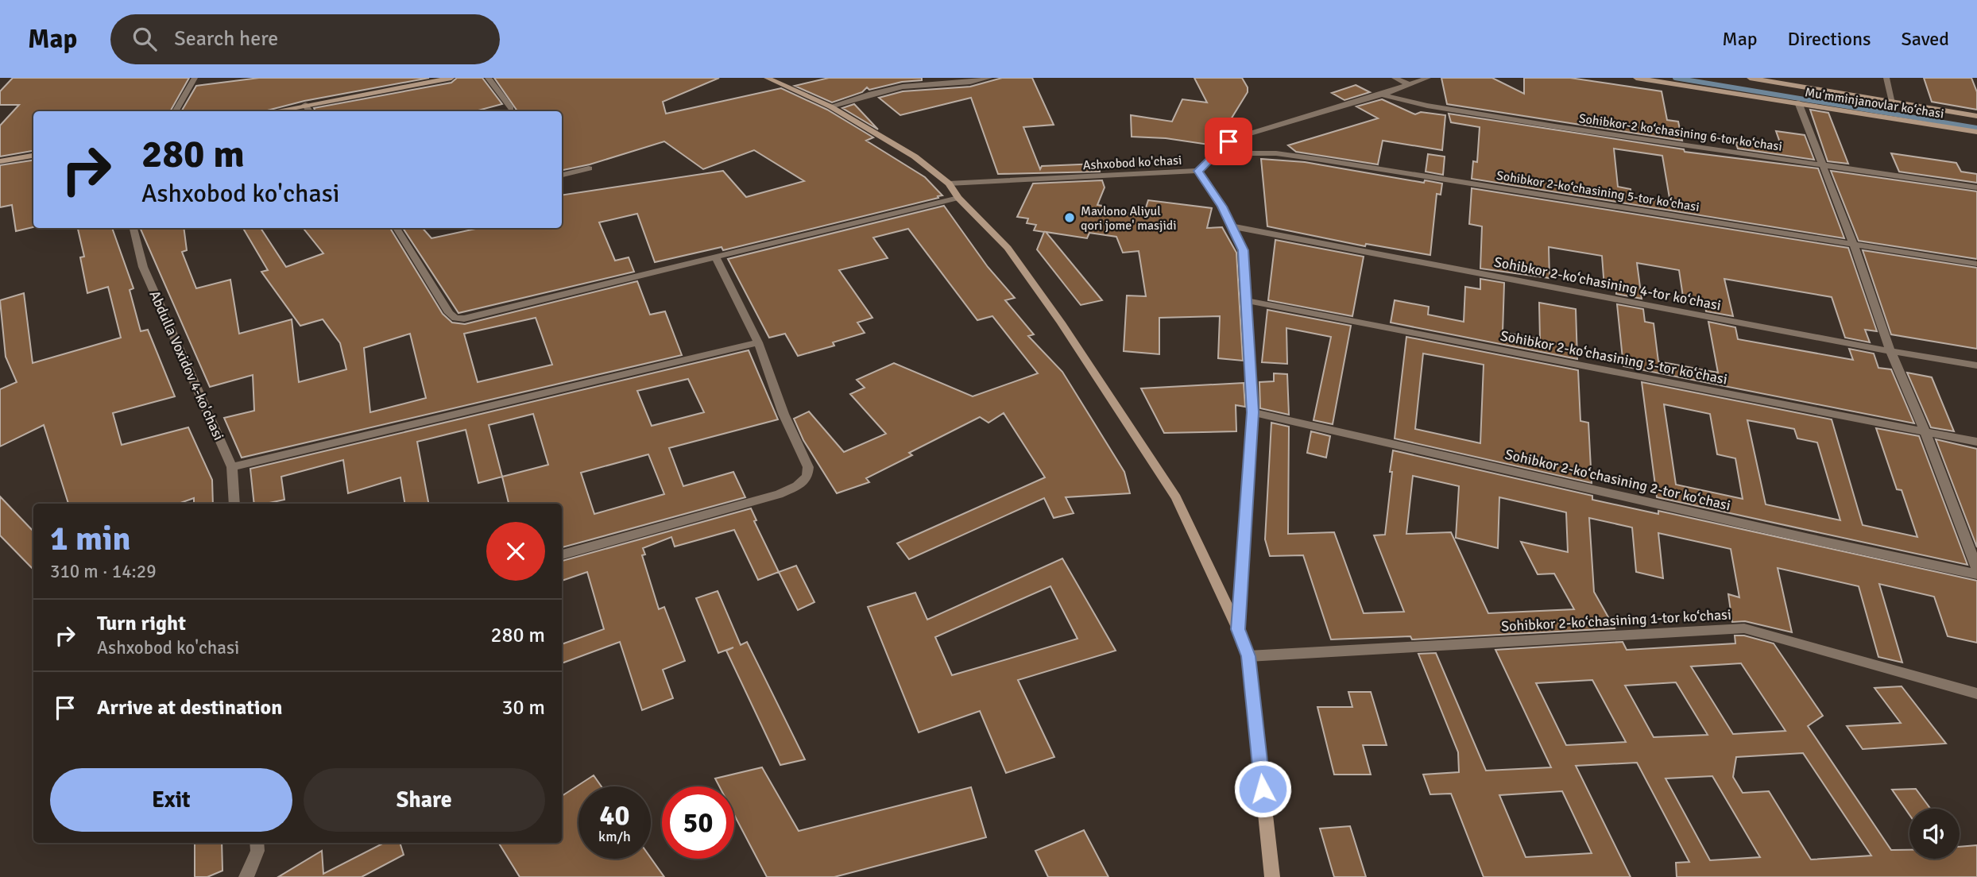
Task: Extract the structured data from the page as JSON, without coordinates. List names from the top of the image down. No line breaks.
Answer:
{"streets":{"main road":["Mu’mminjanovlar ko‘chasi"],"street":["Sohibkor-2 ko‘chasining 6-tor ko‘chasi","Ashxobod ko'chasi","Sohibkor 2-ko‘chasining 5-tor ko‘chasi","Sohibkor 2-ko‘chasining 4-tor ko‘chasi","Sohibkor 2-ko‘chasining 3-tor ko‘chasi","Abdulla Voxidov 4-ko'chasi","Sohibkor 2-ko‘chasining 2-tor ko‘chasi","Sohibkor 2-ko‘chasining 1-tor ko‘chasi"]},"crossings":[["Sohibkor-2 ko‘chasining 6-tor ko‘chasi","Ashxobod ko'chasi"],["Ashxobod ko'chasi","Sohibkor 2-ko‘chasining 5-tor ko‘chasi"]],"places":["Mavlono Aliyul qori jome' masjidi"],"page":{"header":"Map","search":"Search here","nav":["Map","Directions","Saved"],"turn":["280 m","Ashxobod ko'chasi"],"heading":["1 min","310 m · 14:29"],"list":[{"name":"Turn right","note":"Ashxobod ko'chasi","value":"280 m"},{"name":"Arrive at destination","value":"30 m"}],"buttons":["Exit","Share"],"speed":"40 km/h","limit":"50"}}
